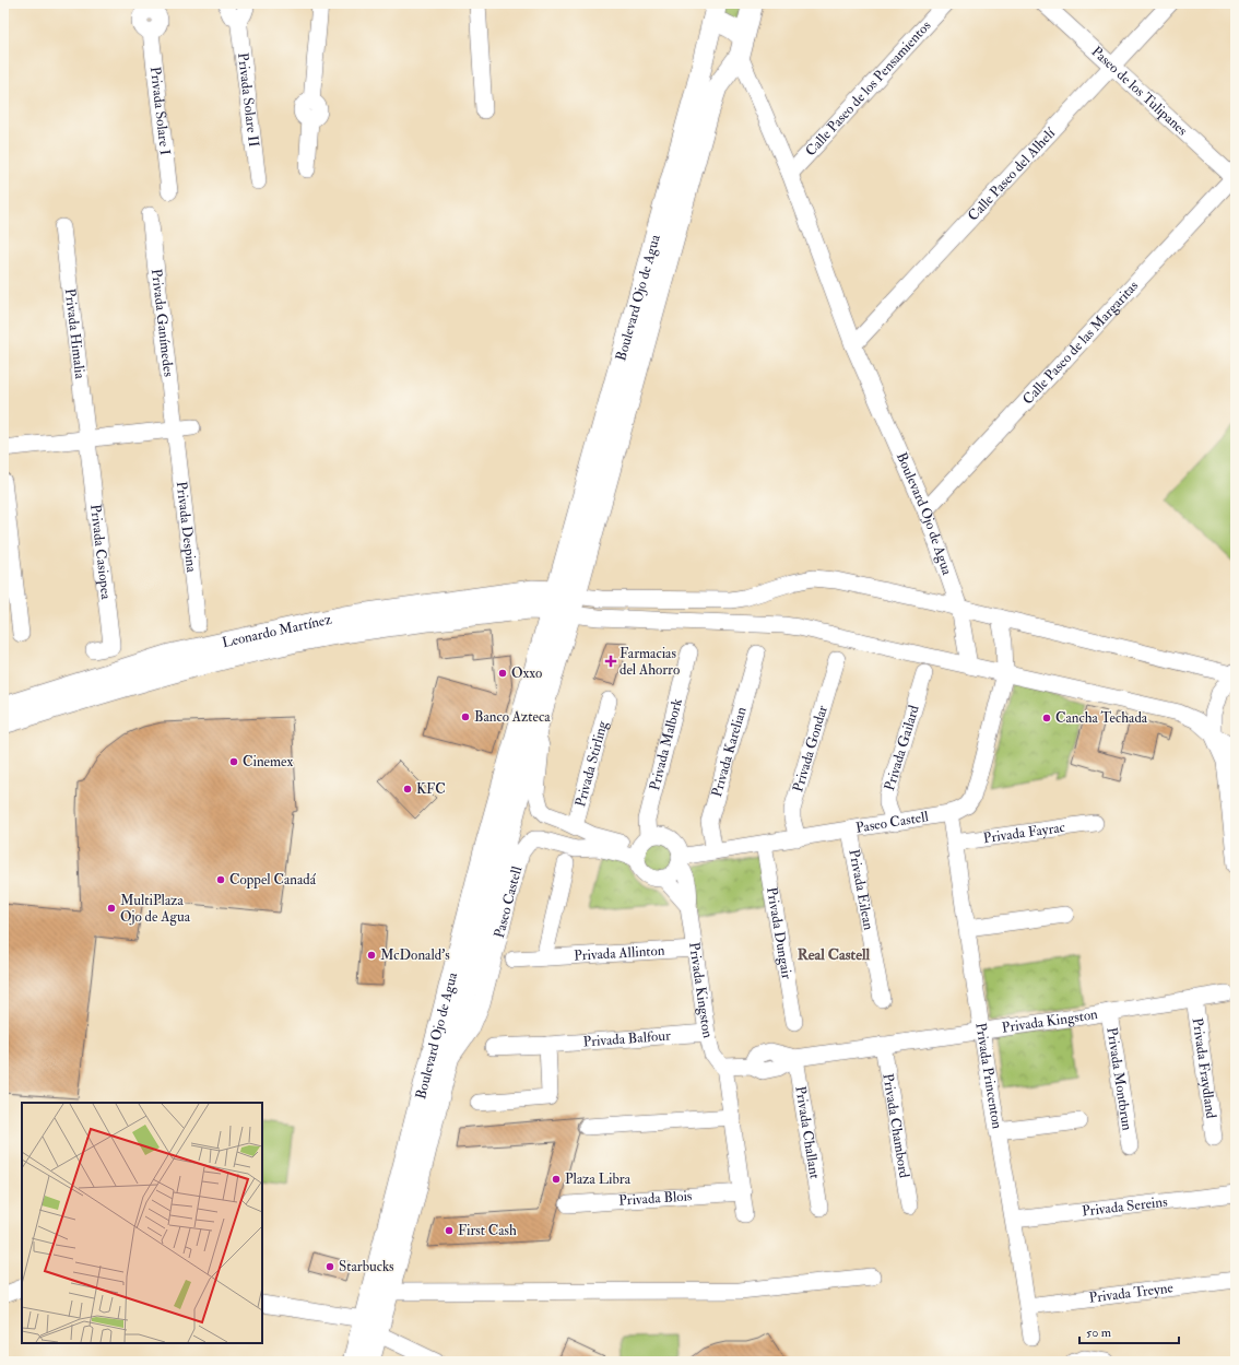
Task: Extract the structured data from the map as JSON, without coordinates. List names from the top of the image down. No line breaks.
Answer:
{"streets":{"main road":["Boulevard Ojo de Agua","Leonardo Martínez"],"street":["Calle Paseo de los Pensamientos","Paseo de los Tulipanes","Privada Solare II","Privada Solare I","Calle Paseo del Alhelí","Privada Ganímedes","Privada Himalia","Calle Paseo de las Margaritas","Privada Despina","Privada Casiopea","Privada Malbork","Privada Gondar","Privada Gailard","Privada Karelian","Privada Stirling","Paseo Castell","Privada Fayrac","Privada Eilean","Privada Dungair","Privada Allinton","Privada Kingston","Privada Balfour","Privada Fraydland","Privada Princenton","Privada Montbrun","Privada Chambord","Privada Challant","Privada Blois","Privada Sereins","Privada Treyne"]},"crossings":[["Calle Paseo de los Pensamientos","Boulevard Ojo de Agua"],["Paseo de los Tulipanes","Calle Paseo del Alhelí"],["Paseo de los Tulipanes","Calle Paseo de las Margaritas"],["Calle Paseo del Alhelí","Boulevard Ojo de Agua"],["Boulevard Ojo de Agua","Calle Paseo de las Margaritas"],["Boulevard Ojo de Agua","Leonardo Martínez"],["Boulevard Ojo de Agua","Paseo Castell"],["Privada Ganímedes","Privada Despina"],["Privada Himalia","Privada Casiopea"],["Privada Malbork","Paseo Castell"],["Privada Malbork","Privada Kingston"],["Privada Gondar","Paseo Castell"],["Privada Gailard","Paseo Castell"],["Privada Karelian","Paseo Castell"],["Paseo Castell","Privada Eilean"],["Paseo Castell","Privada Dungair"],["Paseo Castell","Privada Kingston"],["Paseo Castell","Privada Princenton"],["Privada Fayrac","Privada Princenton"],["Privada Allinton","Privada Kingston"],["Privada Kingston","Privada Balfour"],["Privada Kingston","Privada Fraydland"],["Privada Kingston","Privada Princenton"],["Privada Kingston","Privada Montbrun"],["Privada Kingston","Privada Chambord"],["Privada Kingston","Privada Challant"],["Privada Princenton","Privada Sereins"],["Privada Princenton","Privada Treyne"]],"districts":["Real Castell"],"places":{"health":["Farmacias del Ahorro"],"other":["Oxxo","Banco Azteca","Cancha Techada","Cinemex","KFC","Coppel Canadá","MultiPlaza Ojo de Agua","McDonald's","Plaza Libra","First Cash","Starbucks"]},"scale_bar":"50 m"}
